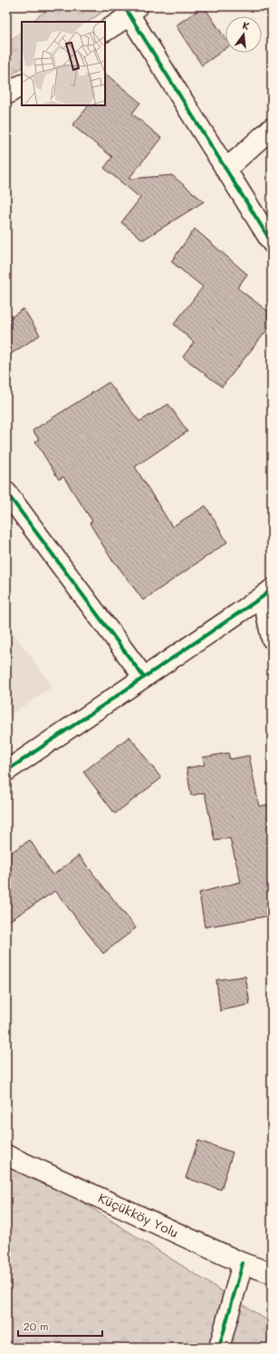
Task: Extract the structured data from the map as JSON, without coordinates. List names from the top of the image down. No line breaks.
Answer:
{"streets":{"street":["Küçükköy Yolu"]},"scale_bar":"20 m","north":"top"}
